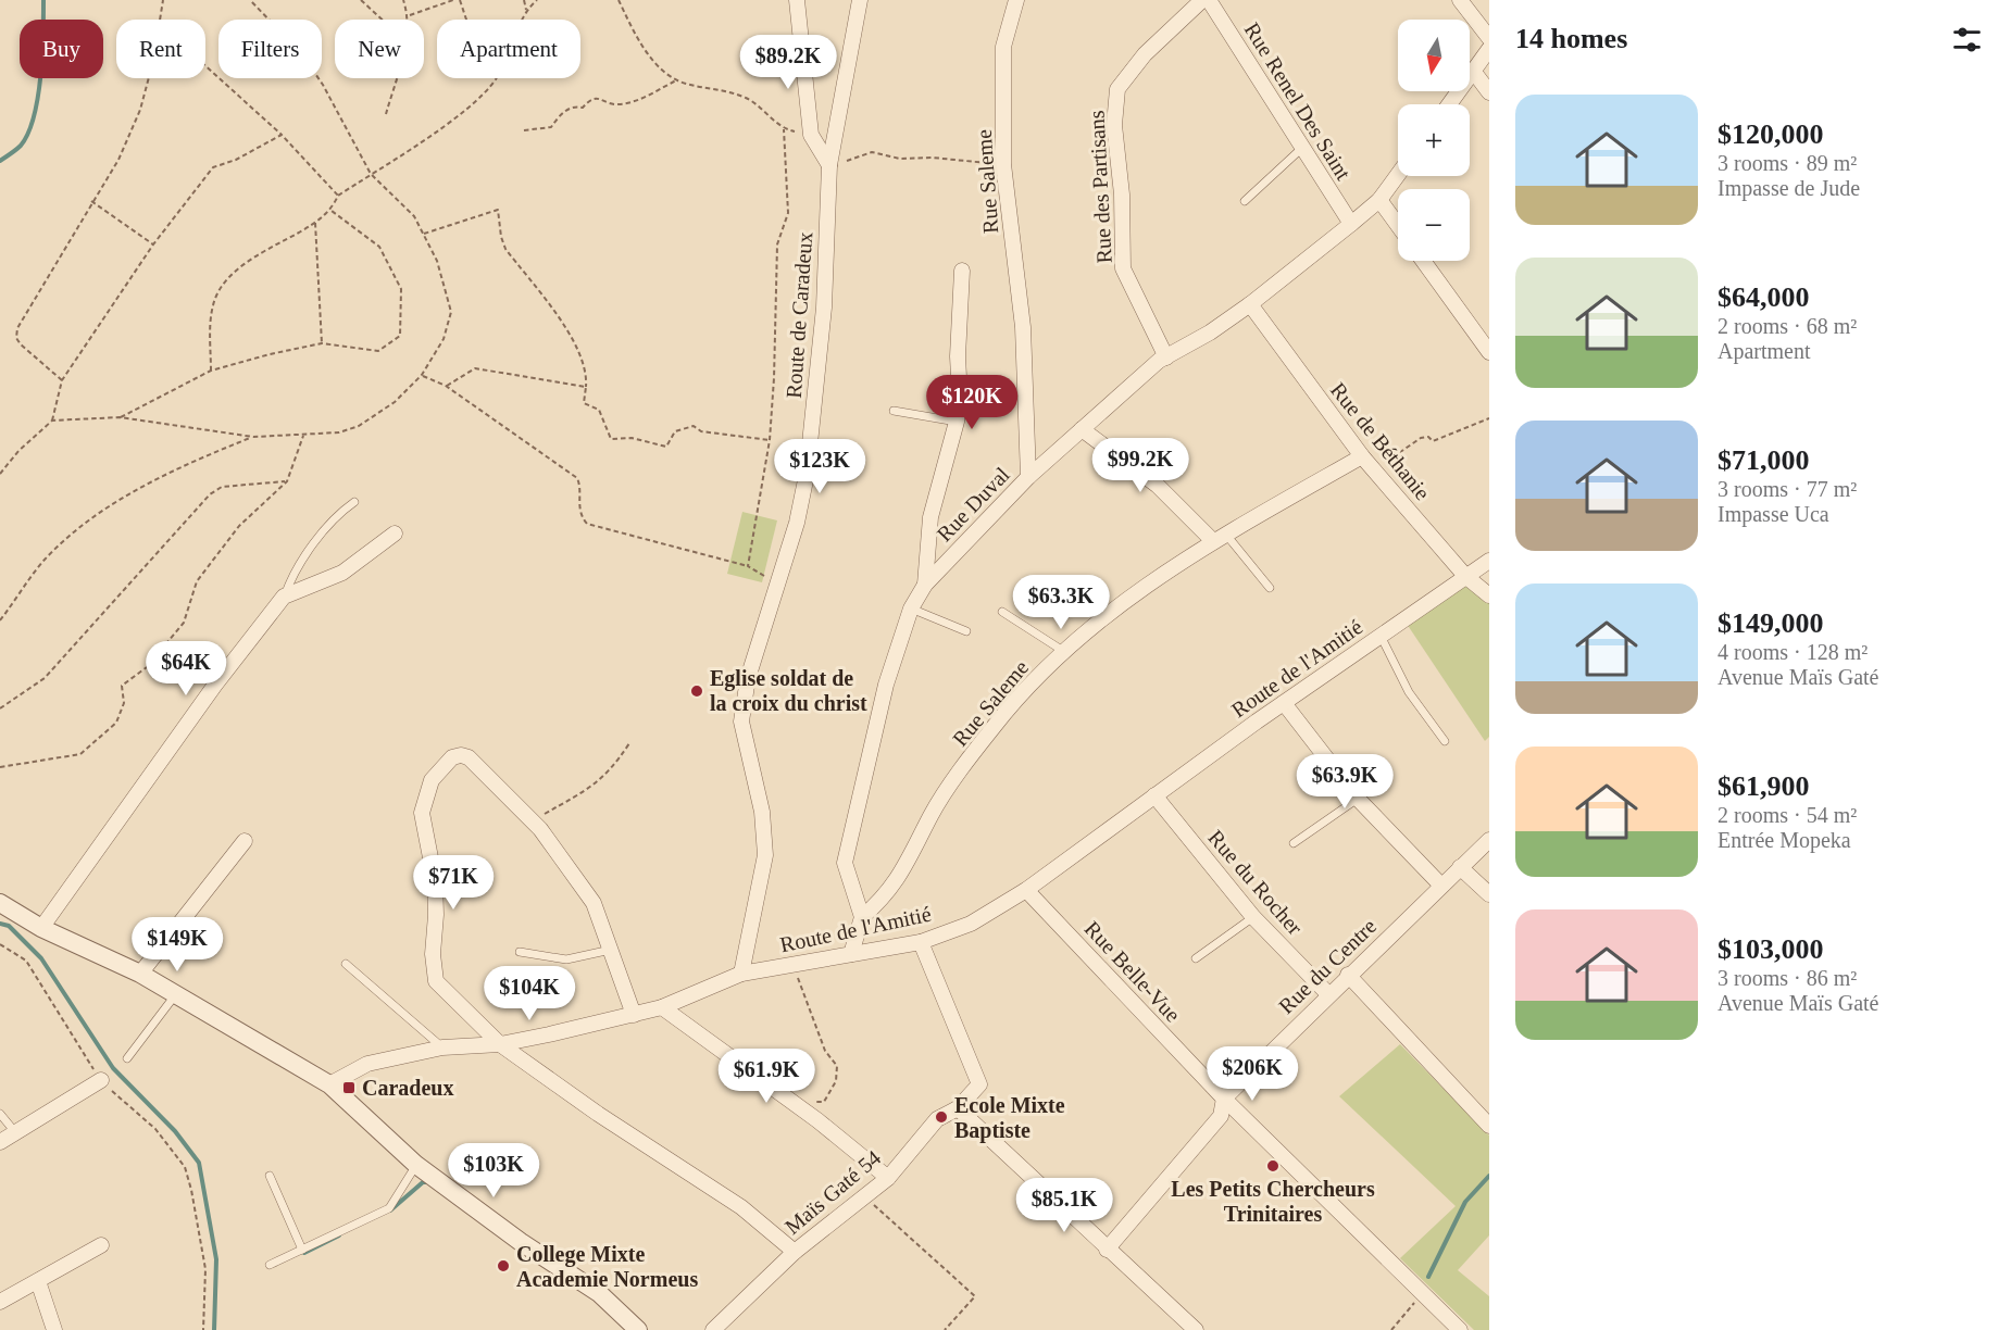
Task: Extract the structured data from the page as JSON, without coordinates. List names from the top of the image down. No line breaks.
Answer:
{"streets":{"street":["Rue Renel Des Saint","Rue Saleme","Rue des Partisans","Route de Caradeux","Rue de Béthanie","Rue Duval","Route de l'Amitié","Rue du Rocher","Rue du Centre","Rue Belle-Vue","Maïs Gaté 54"]},"crossings":[["Rue Renel Des Saint","Rue Duval"],["Rue Saleme","Rue de Béthanie"],["Rue Saleme","Rue Duval"],["Rue des Partisans","Rue Duval"],["Route de Caradeux","Route de l'Amitié"],["Rue de Béthanie","Rue Duval"],["Rue de Béthanie","Route de l'Amitié"],["Route de l'Amitié","Rue du Rocher"],["Route de l'Amitié","Rue Belle-Vue"],["Route de l'Amitié","Maïs Gaté 54"],["Rue du Rocher","Rue du Centre"],["Rue du Centre","Rue Belle-Vue"]],"places":{"other":["Eglise soldat de la croix du christ","Ecole Mixte Baptiste","Les Petits Chercheurs Trinitaires","College Mixte Academie Normeus"],"transit":["Caradeux"]},"north":"bottom","page":{"heading":"14 homes","map_buttons":["+","−"],"chip":["Buy","Rent","Filters","New","Apartment"],"price":["$89.2K","$120K","$99.2K","$123K","$63.3K","$64K","$63.9K","$71K","$149K","$104K","$206K","$61.9K","$103K","$85.1K"],"list":[{"name":"$120,000","note":"3 rooms · 89 m² · Impasse de Jude"},{"name":"$64,000","note":"2 rooms · 68 m² · Apartment"},{"name":"$71,000","note":"3 rooms · 77 m² · Impasse Uca"},{"name":"$149,000","note":"4 rooms · 128 m² · Avenue Maïs Gaté"},{"name":"$61,900","note":"2 rooms · 54 m² · Entrée Mopeka"},{"name":"$103,000","note":"3 rooms · 86 m² · Avenue Maïs Gaté"}]}}
